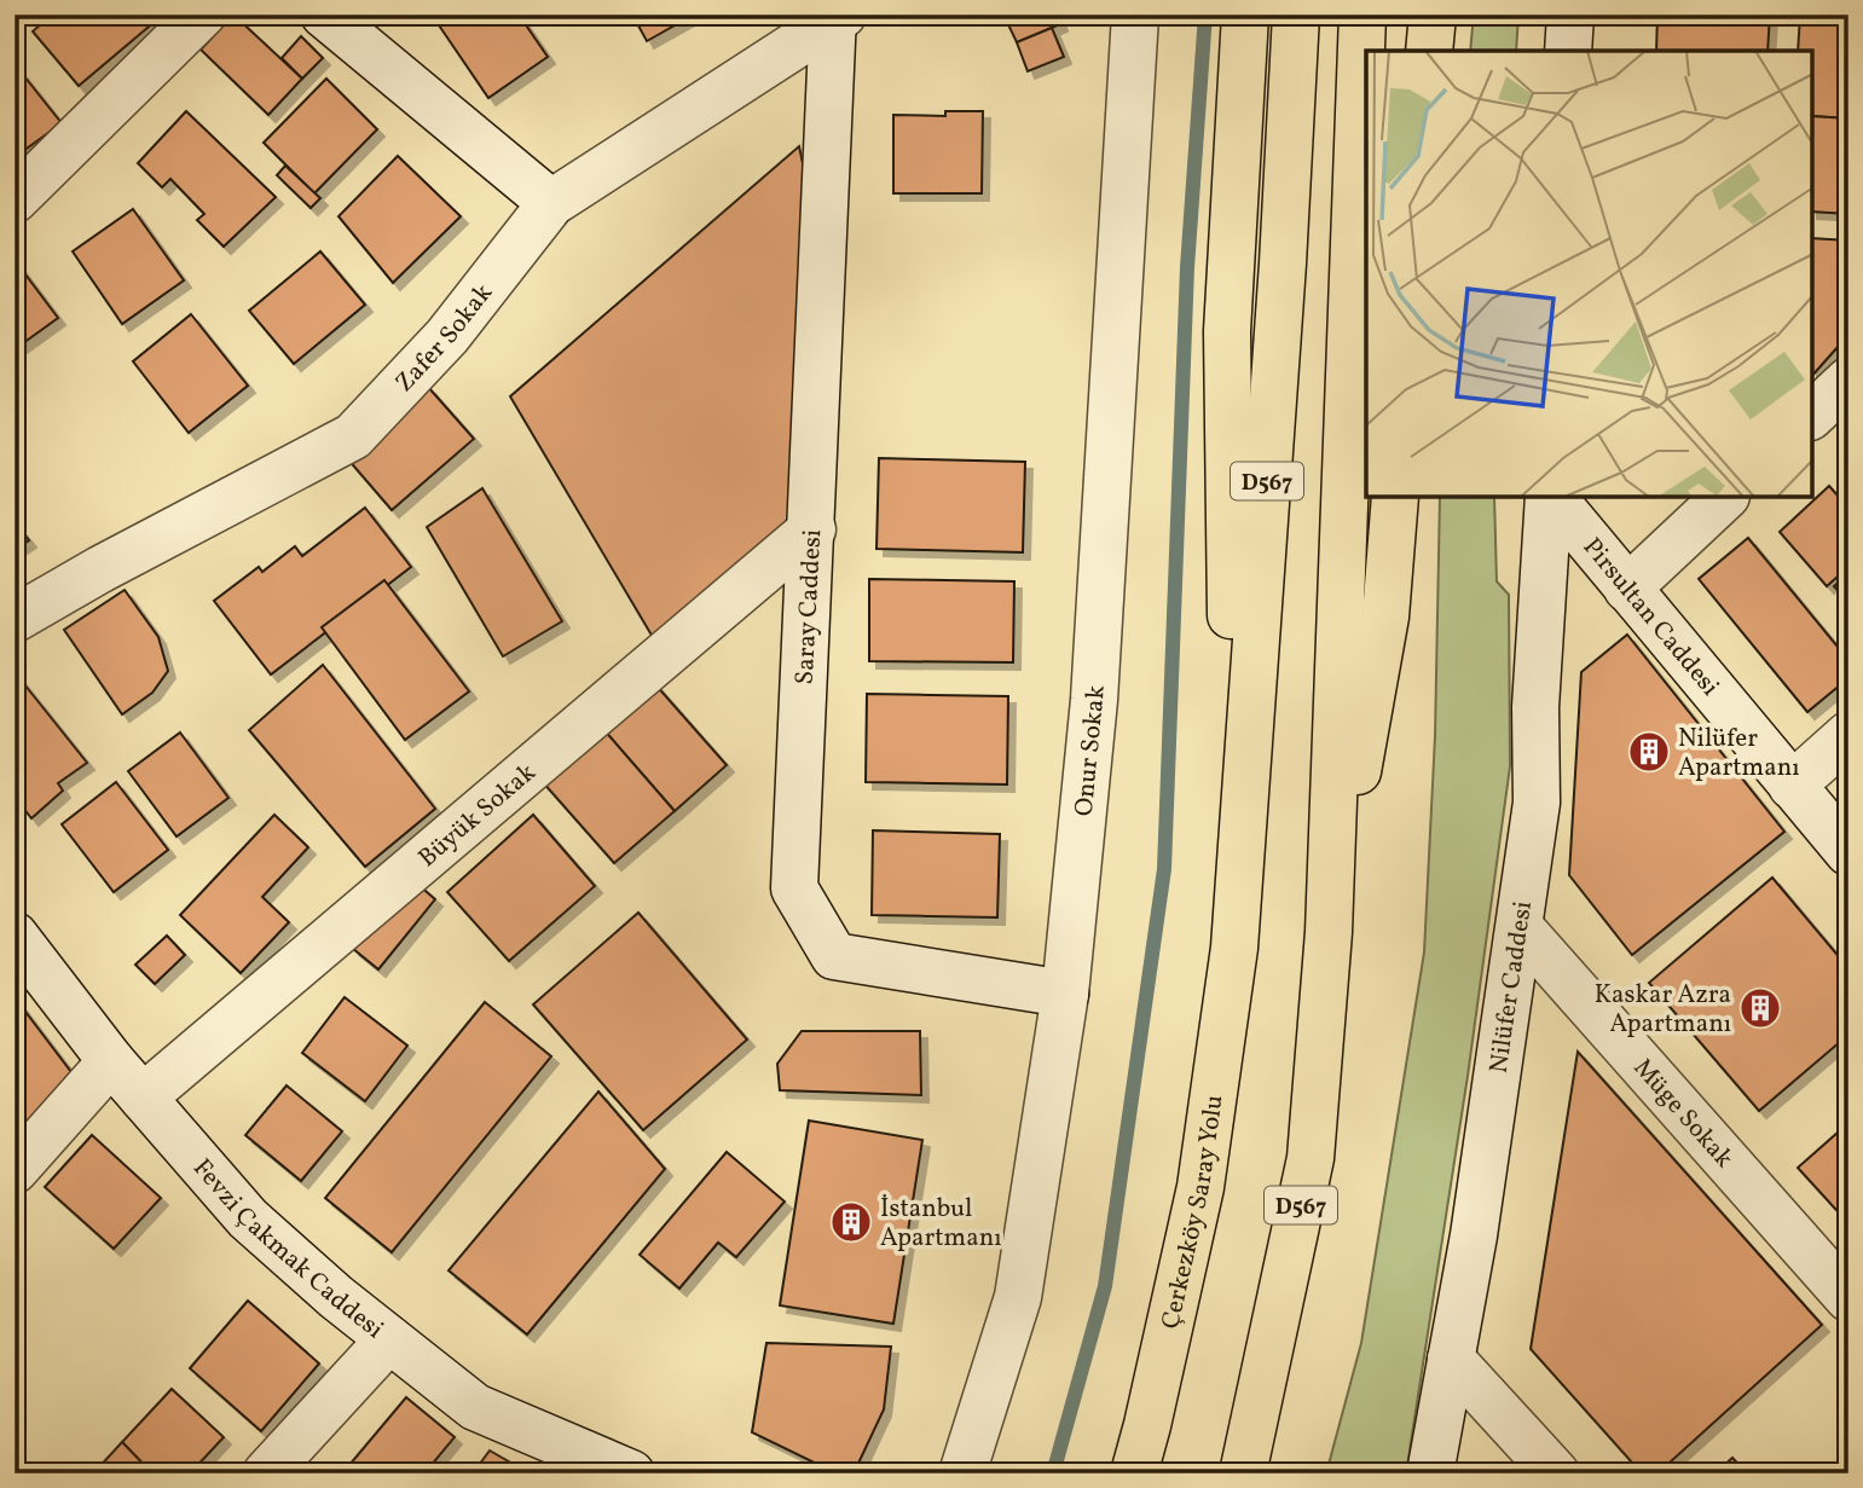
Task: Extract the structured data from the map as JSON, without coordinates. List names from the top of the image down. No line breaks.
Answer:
{"streets":{"highway":["D567","Çerkezköy Saray Yolu"],"street":["Zafer Sokak","Saray Caddesi","Pirsultan Caddesi","Onur Sokak","Büyük Sokak","Nilüfer Caddesi","Müge Sokak","Fevzi Çakmak Caddesi"]},"crossings":[["Zafer Sokak","Saray Caddesi"],["D567","Çerkezköy Saray Yolu"],["Saray Caddesi","Onur Sokak"],["Saray Caddesi","Büyük Sokak"],["Büyük Sokak","Fevzi Çakmak Caddesi"],["Nilüfer Caddesi","Müge Sokak"]],"places":{"building":["Nilüfer Apartmanı","Kaskar Azra Apartmanı","İstanbul Apartmanı"]}}
